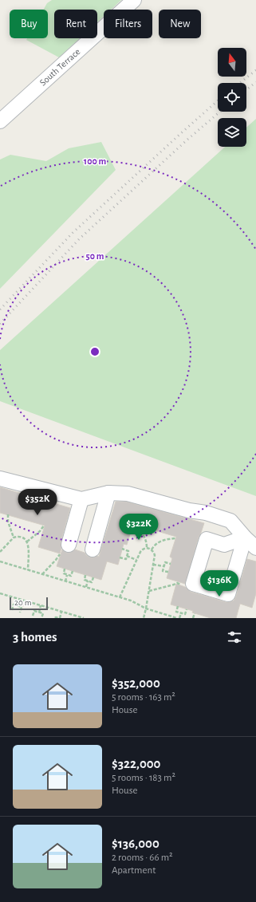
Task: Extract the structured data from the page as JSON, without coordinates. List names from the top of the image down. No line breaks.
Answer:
{"streets":{"street":["South Terrace"]},"scale_bar":"20 m","north":"top","page":{"chip":["Buy","Rent","Filters","New"],"price":["$352K","$322K","$136K"],"scale":"20 m","heading":"3 homes","list":[{"name":"$352,000","note":"5 rooms · 163 m² · House"},{"name":"$322,000","note":"5 rooms · 183 m² · House"},{"name":"$136,000","note":"2 rooms · 66 m² · Apartment"}]},"rings":["100 m","50 m"]}
